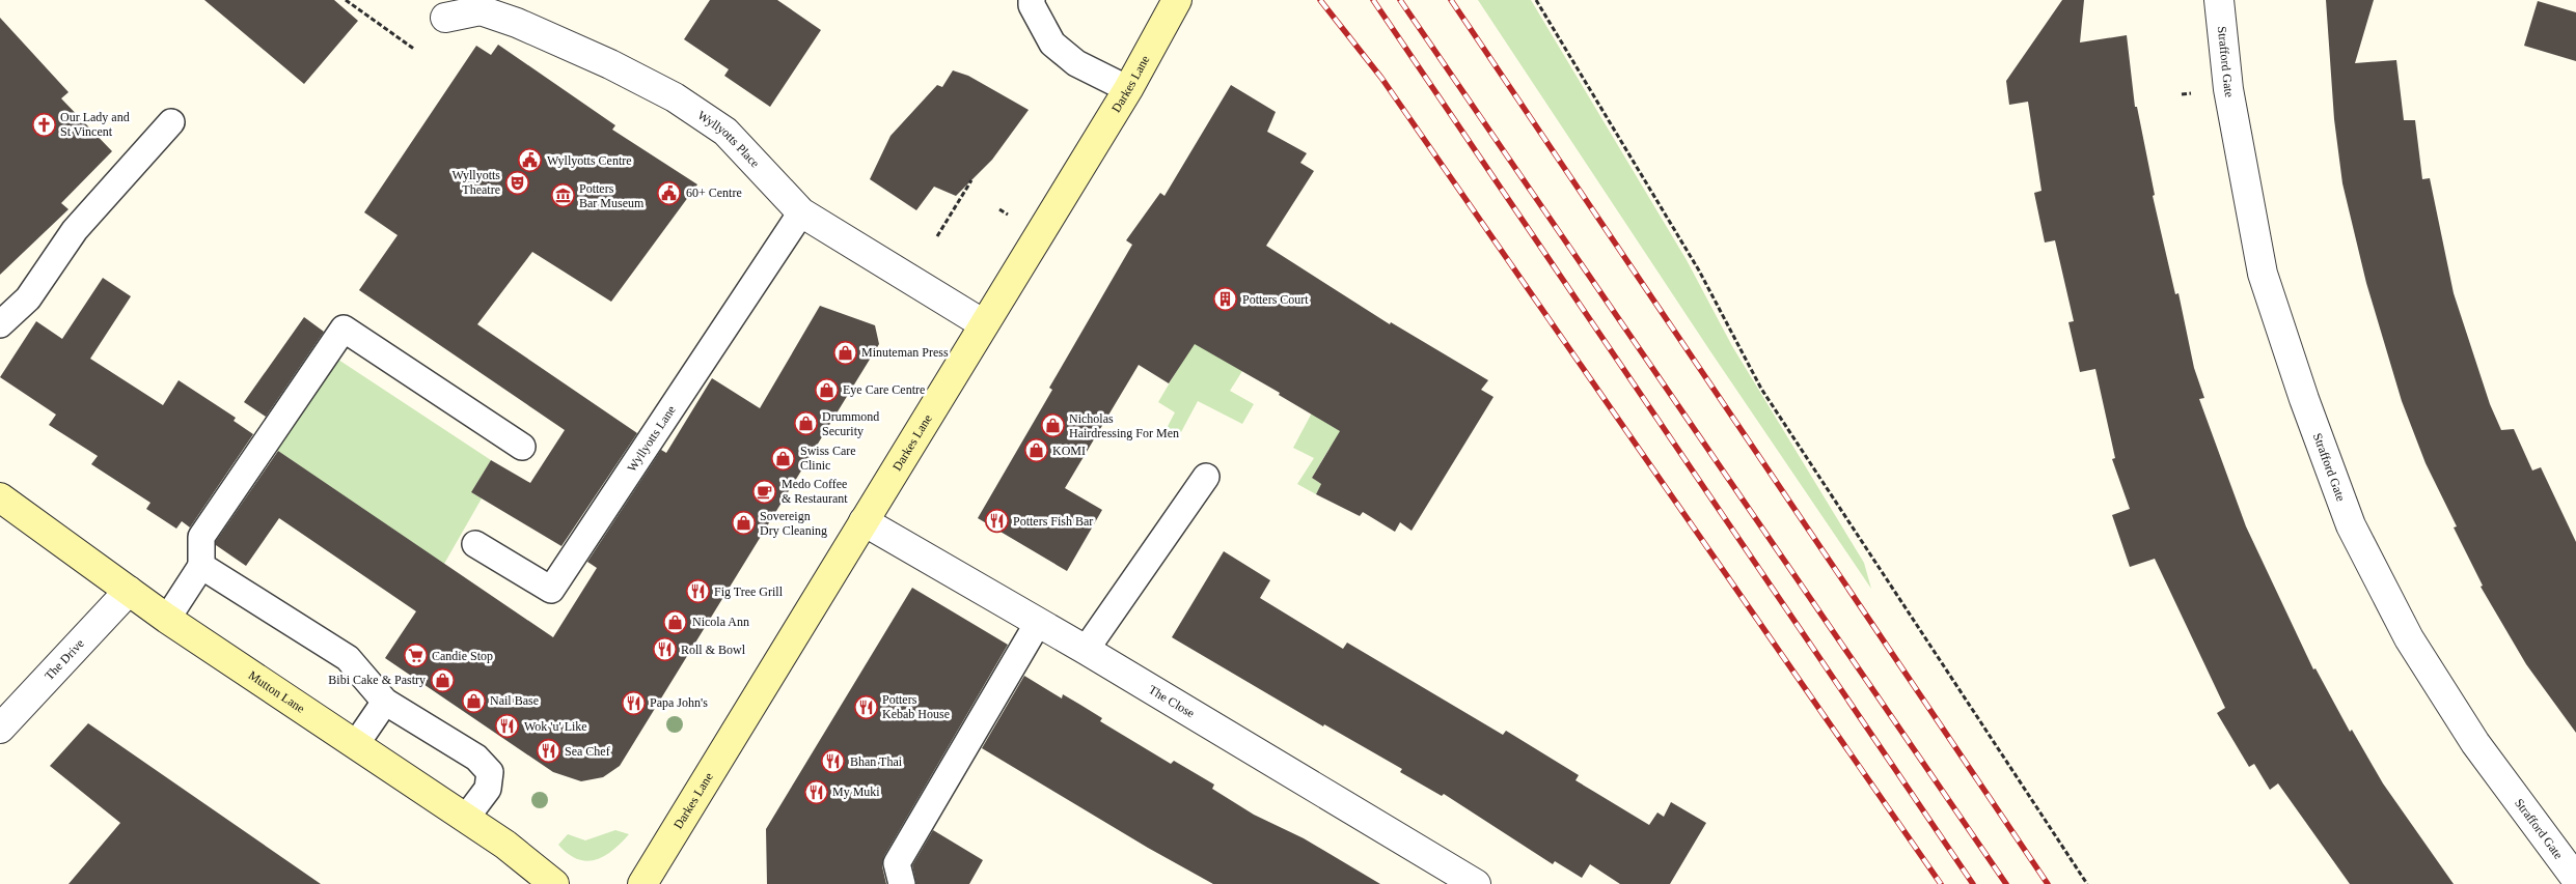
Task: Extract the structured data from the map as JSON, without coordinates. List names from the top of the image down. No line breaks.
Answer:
{"streets":{"street":["Strafford Gate","Darkes Lane","Wyllyotts Place","The Drive","Mutton Lane","The Close"],"lane":["Wyllyotts Lane"]},"crossings":[["Darkes Lane","Wyllyotts Place"],["Darkes Lane","The Close"],["Wyllyotts Place","Wyllyotts Lane"],["The Drive","Mutton Lane"]],"places":{"church":["Our Lady and St Vincent"],"public building":["Wyllyotts Centre","60+ Centre"],"theatre":["Wyllyotts Theatre"],"museum":["Potters Bar Museum"],"building":["Potters Court"],"shop":["Minuteman Press","Eye Care Centre","Drummond Security","Nicholas Hairdressing For Men","KOMI","Swiss Care Clinic","Sovereign Dry Cleaning","Nicola Ann","Bibi Cake & Pastry","Nail Base"],"cafe":["Medo Coffee & Restaurant"],"restaurant":["Potters Fish Bar","Fig Tree Grill","Roll & Bowl","Papa John's","Potters Kebab House","Wok 'u' Like","Sea Chef","Bhan Thai","My Muki"],"supermarket":["Candie Stop"]}}
